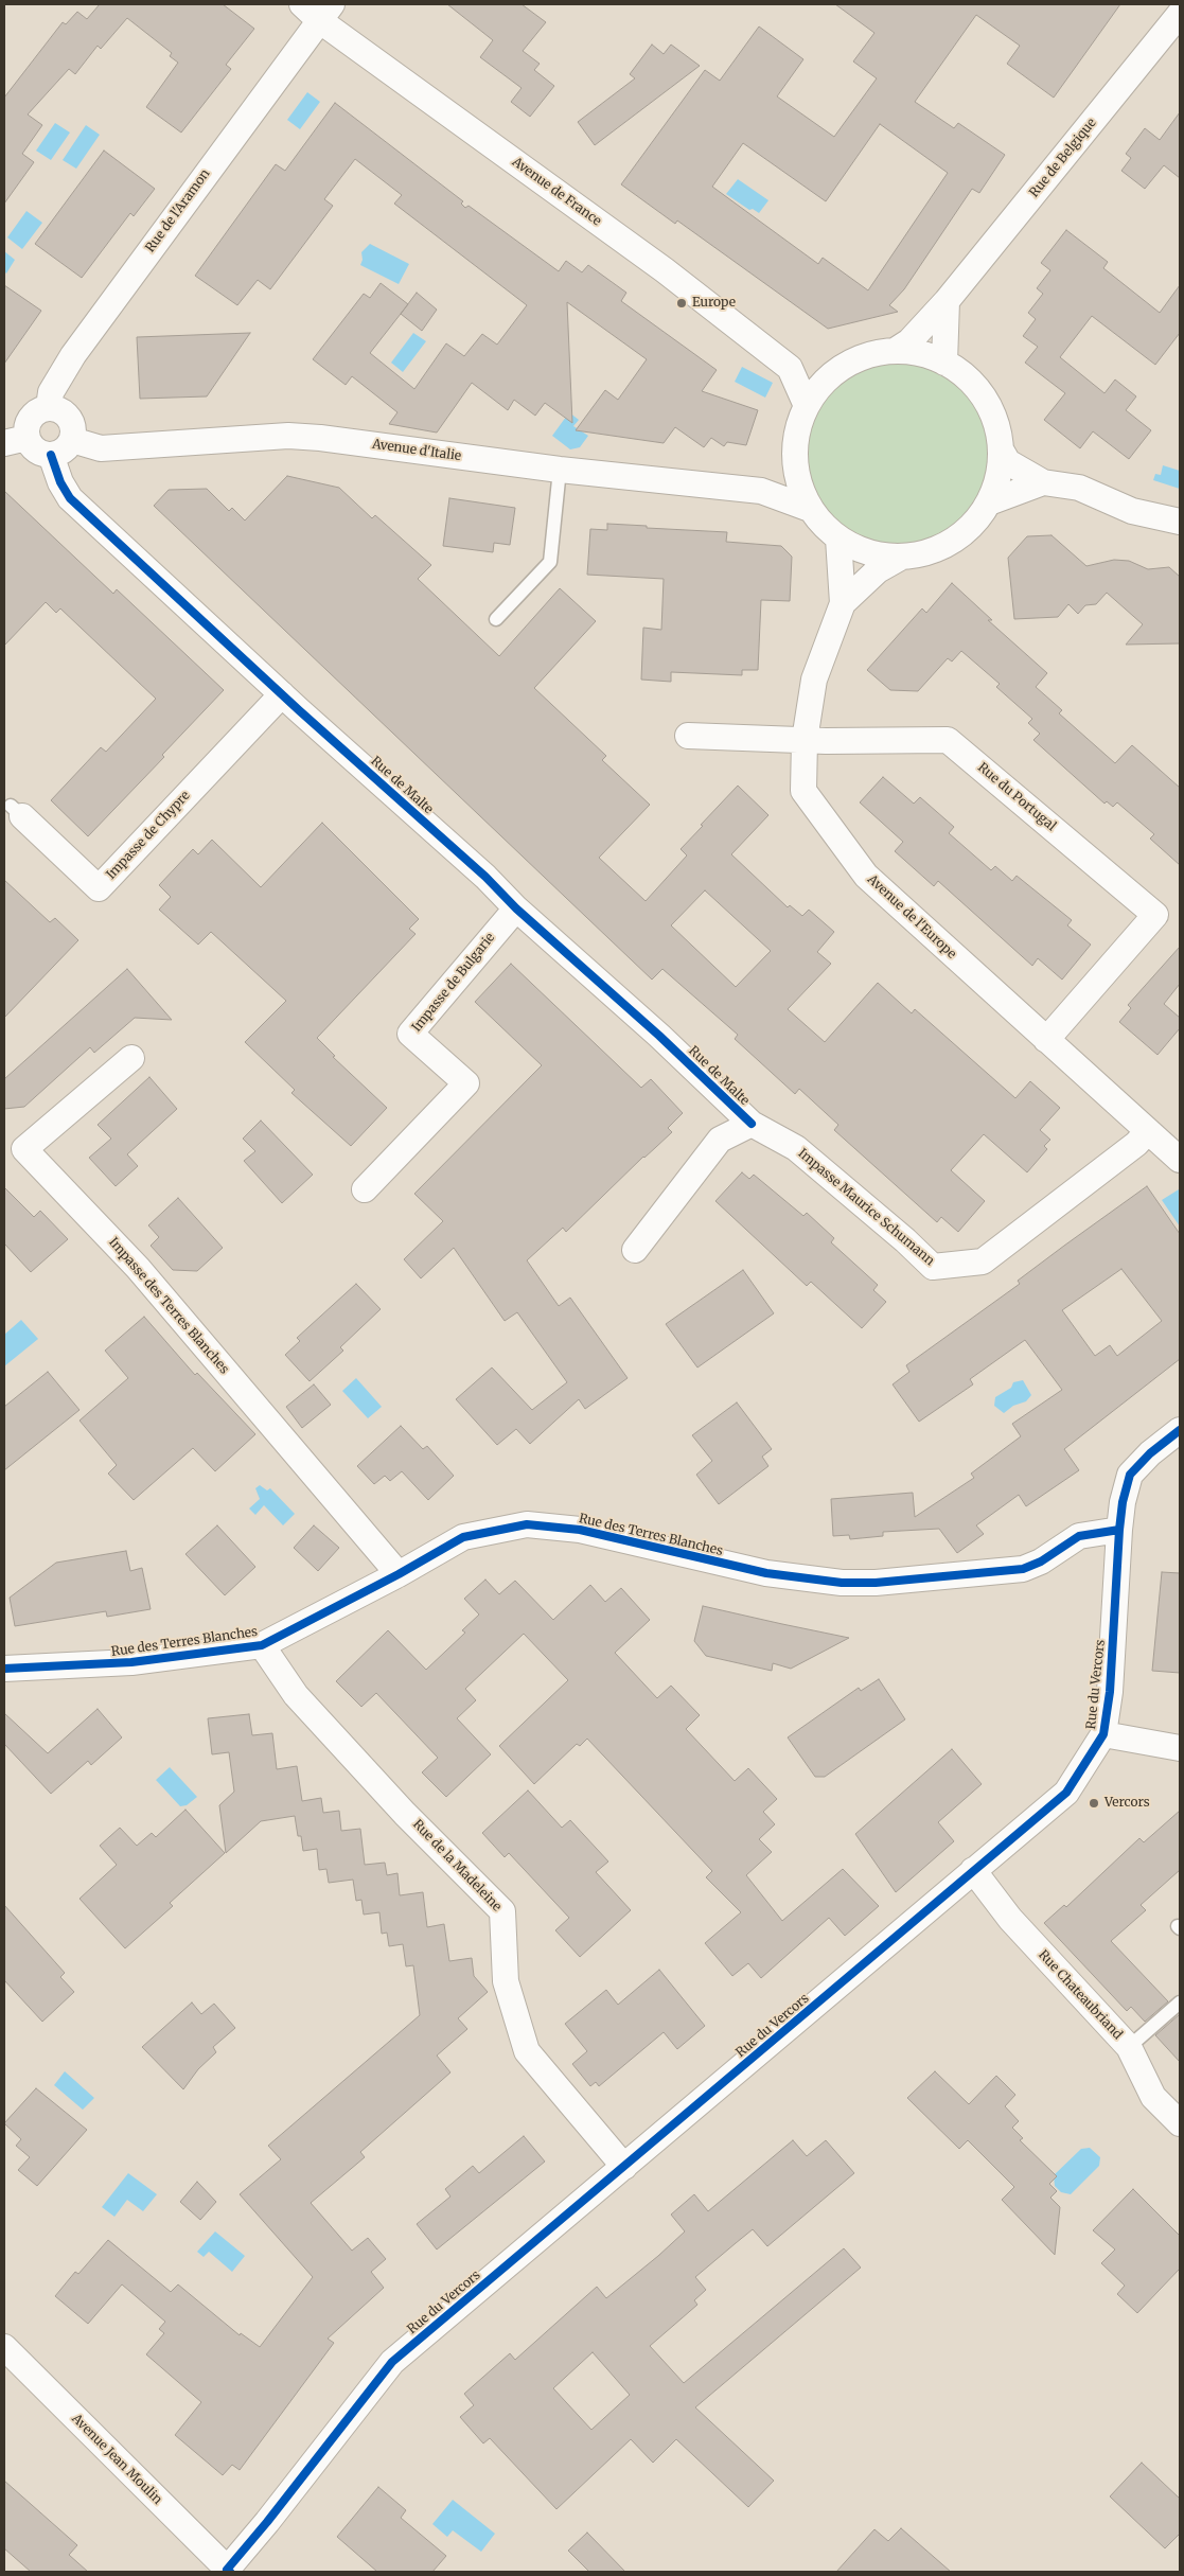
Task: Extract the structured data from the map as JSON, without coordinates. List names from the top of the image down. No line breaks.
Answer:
{"streets":{"street":["Rue de Belgique","Avenue de France","Rue de l'Aramon","Avenue d'Italie","Rue de Malte","Rue du Portugal","Impasse de Chypre","Avenue de l'Europe","Impasse de Bulgarie","Impasse Maurice Schumann","Impasse des Terres Blanches","Rue des Terres Blanches","Rue du Vercors","Rue de la Madeleine","Rue Chateaubriand","Avenue Jean Moulin"]},"crossings":[["Avenue de France","Rue de l'Aramon"],["Rue de l'Aramon","Avenue d'Italie"],["Rue de l'Aramon","Rue de Malte"],["Avenue d'Italie","Rue de Malte"],["Rue de Malte","Impasse de Chypre"],["Rue de Malte","Impasse de Bulgarie"],["Rue de Malte","Impasse Maurice Schumann"],["Rue du Portugal","Avenue de l'Europe"],["Avenue de l'Europe","Impasse Maurice Schumann"],["Impasse des Terres Blanches","Rue des Terres Blanches"],["Rue des Terres Blanches","Rue du Vercors"],["Rue des Terres Blanches","Rue de la Madeleine"],["Rue du Vercors","Rue de la Madeleine"],["Rue du Vercors","Rue Chateaubriand"],["Rue du Vercors","Avenue Jean Moulin"]],"places":["Europe","Vercors"]}
